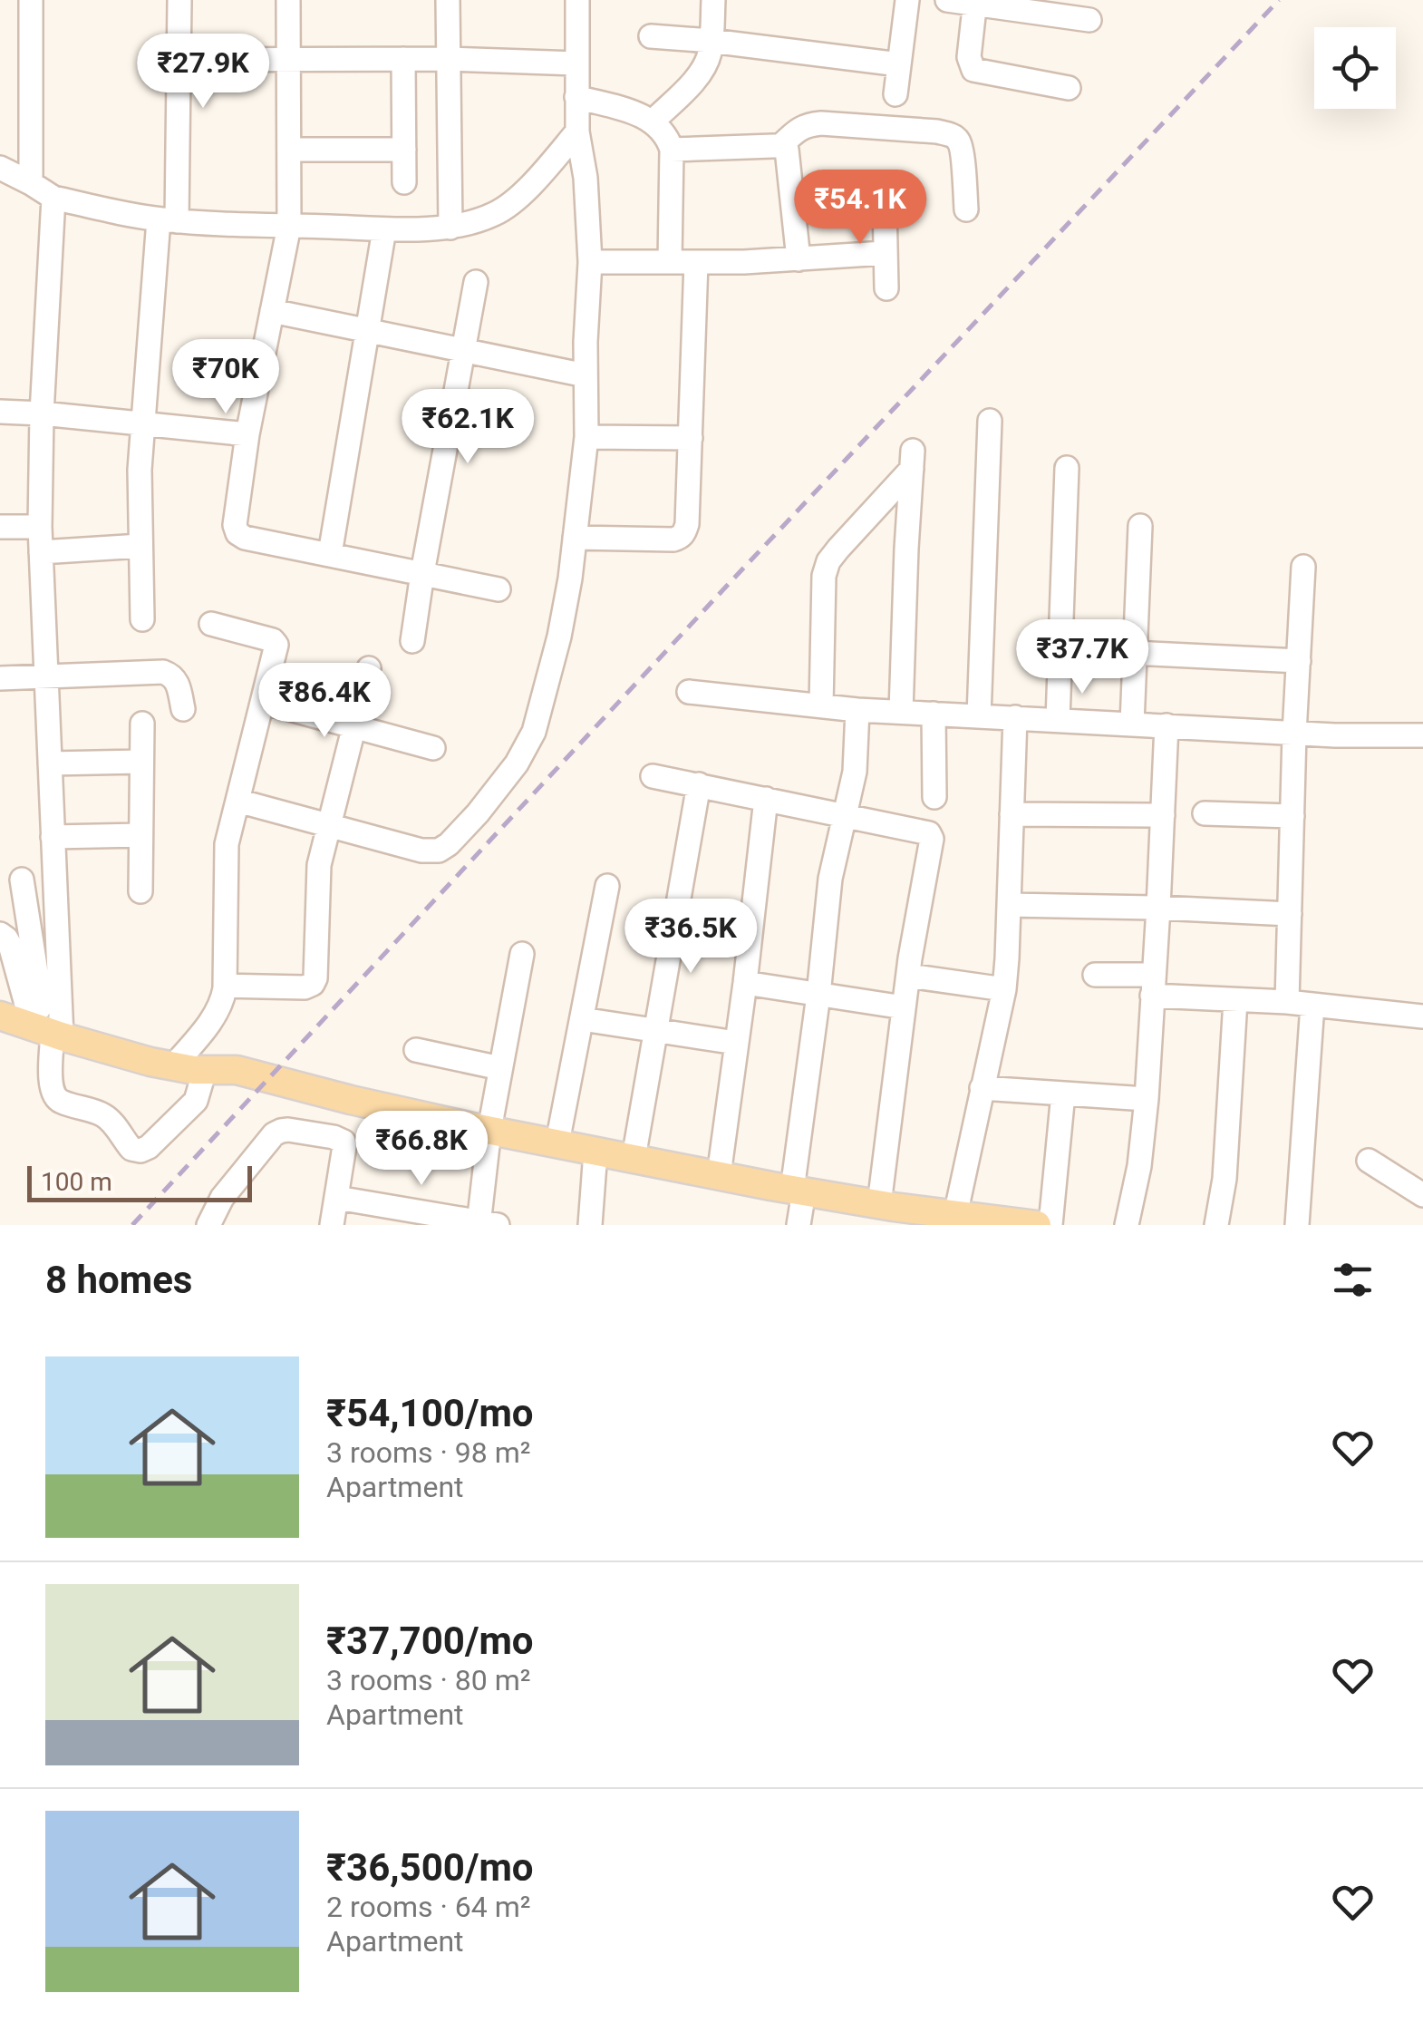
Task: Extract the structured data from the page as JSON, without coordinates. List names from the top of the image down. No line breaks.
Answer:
{"scale_bar":"100 m","page":{"price":["₹27.9K","₹54.1K","₹70K","₹62.1K","₹37.7K","₹86.4K","₹36.5K","₹66.8K"],"scale":"100 m","heading":"8 homes","list":[{"name":"₹54,100/mo","note":"3 rooms · 98 m² · Apartment"},{"name":"₹37,700/mo","note":"3 rooms · 80 m² · Apartment"},{"name":"₹36,500/mo","note":"2 rooms · 64 m² · Apartment"}]}}
